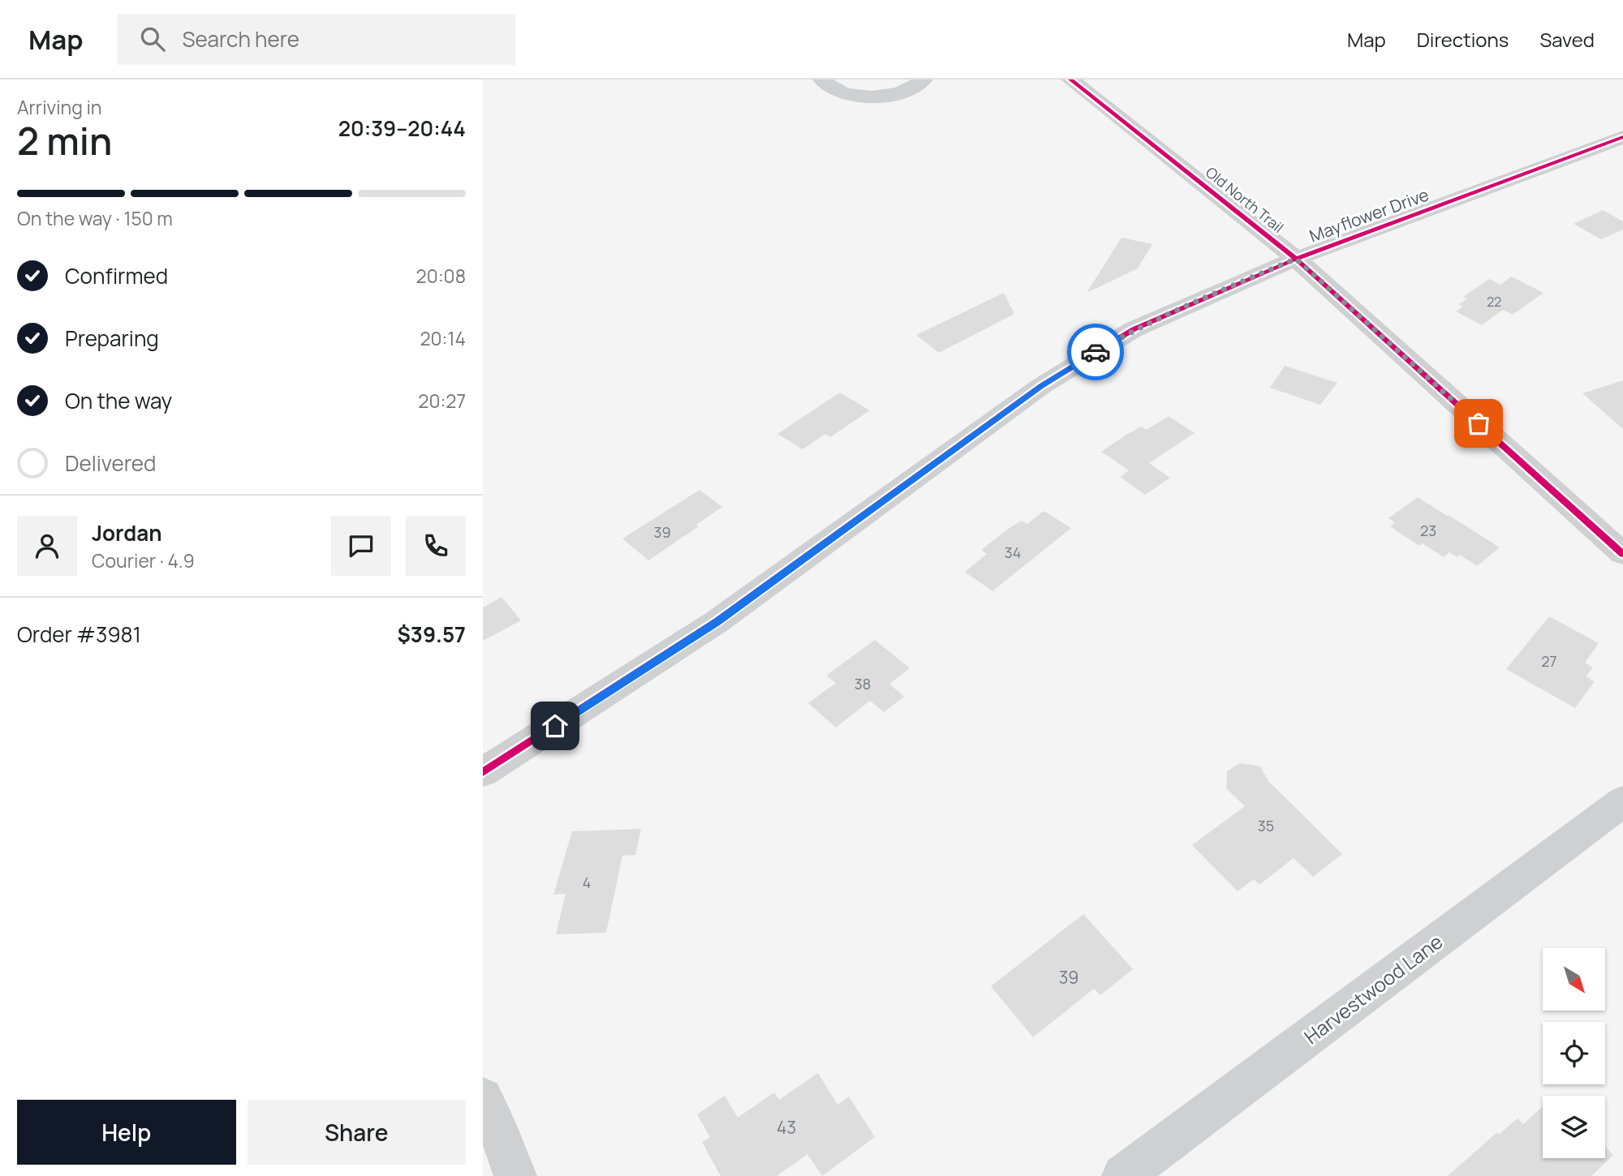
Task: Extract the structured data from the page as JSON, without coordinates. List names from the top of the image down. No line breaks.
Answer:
{"streets":{"street":["Old North Trail","Mayflower Drive","Harvestwood Lane"]},"crossings":[["Old North Trail","Mayflower Drive"]],"house_numbers":["22","23","39","34","27","38","35","4","39","43"],"north":"bottom right","page":{"header":"Map","search":"Search here","nav":["Map","Directions","Saved"],"heading":["2 min","Arriving in","20:39–20:44"],"panel":["Jordan","Courier · 4.9","Order #3981","$39.57"],"bar":"On the way · 150 m","list":[["Confirmed","20:08"],["Preparing","20:14"],["On the way","20:27"],"Delivered"],"buttons":["Help","Share"]}}
